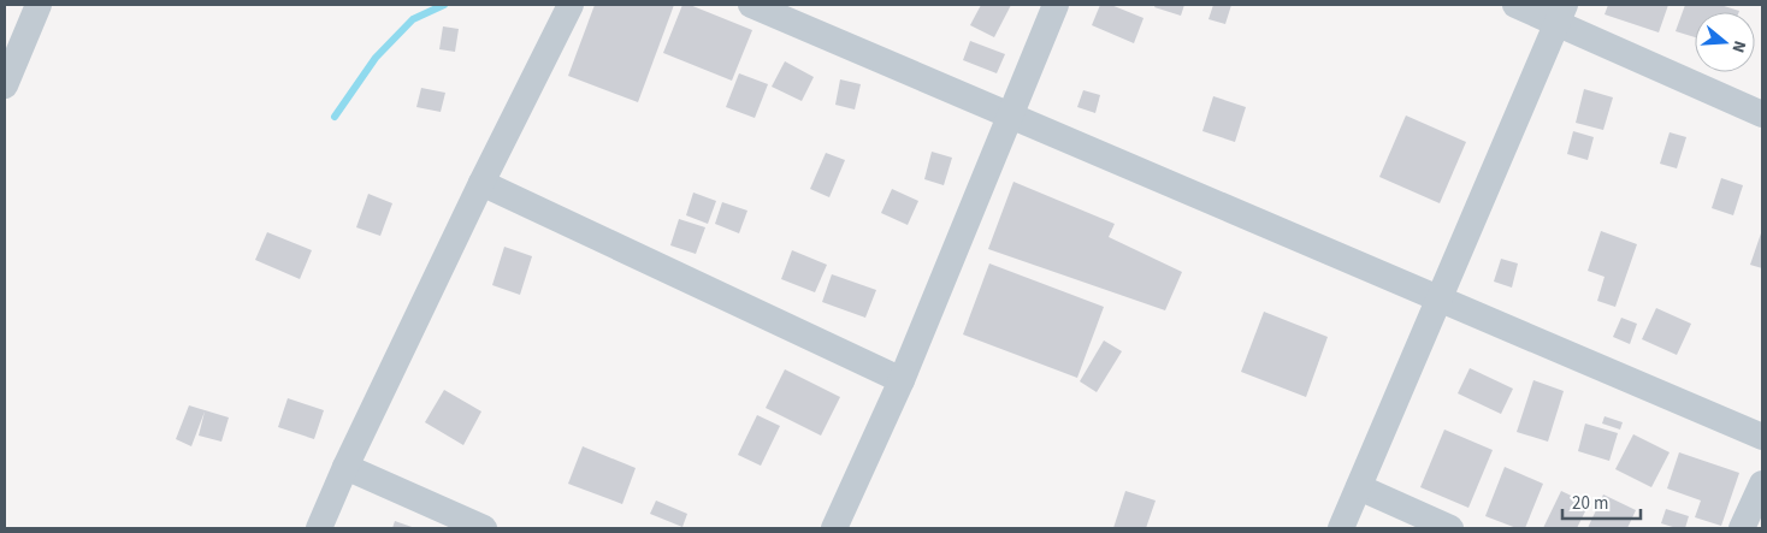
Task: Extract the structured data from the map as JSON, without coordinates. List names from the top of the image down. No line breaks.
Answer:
{"scale_bar":"20 m","north":"right"}
